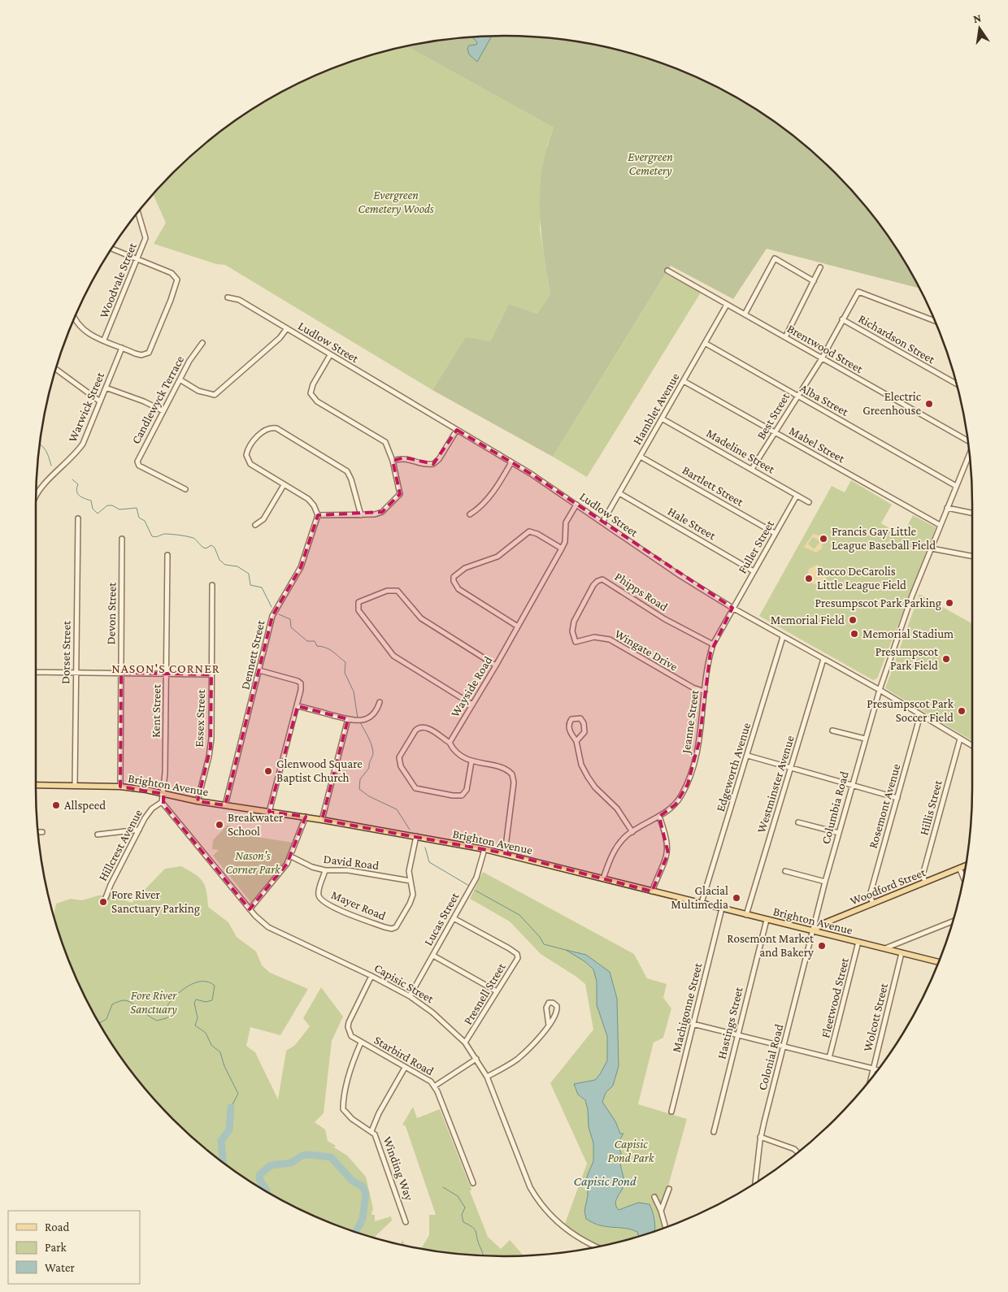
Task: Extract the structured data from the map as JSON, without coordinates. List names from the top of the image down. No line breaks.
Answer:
{"streets":{"main road":["Brighton Avenue","Woodford Street"],"street":["Woodvale Street","Richardson Street","Ludlow Street","Brentwood Street","Candlewyck Terrace","Alba Street","Warwick Street","Hamblet Avenue","Best Street","Mabel Street","Madeline Street","Bartlett Street","Hale Street","Fuller Street","Phipps Road","Devon Street","Wingate Drive","Dorset Street","Dennett Street","Wayside Road","Kent Street","Essex Street","Jeanne Street","Edgeworth Avenue","Westminster Avenue","Rosemont Avenue","Columbia Road","Hillis Street","Hillcrest Avenue","David Road","Mayer Road","Lucas Street","Capisic Street","Presnell Street","Fleetwood Street","Machigonne Street","Wolcott Street","Hastings Street","Starbird Road","Colonial Road","Winding Way"]},"crossings":[["Richardson Street","Best Street"],["Ludlow Street","Hamblet Avenue"],["Ludlow Street","Fuller Street"],["Ludlow Street","Wayside Road"],["Ludlow Street","Jeanne Street"],["Ludlow Street","Edgeworth Avenue"],["Ludlow Street","Westminster Avenue"],["Ludlow Street","Rosemont Avenue"],["Ludlow Street","Columbia Road"],["Ludlow Street","Hillis Street"],["Brentwood Street","Hamblet Avenue"],["Brentwood Street","Best Street"],["Alba Street","Hamblet Avenue"],["Alba Street","Best Street"],["Alba Street","Columbia Road"],["Hamblet Avenue","Mabel Street"],["Hamblet Avenue","Madeline Street"],["Hamblet Avenue","Bartlett Street"],["Hamblet Avenue","Hale Street"],["Best Street","Mabel Street"],["Best Street","Madeline Street"],["Mabel Street","Columbia Road"],["Madeline Street","Fuller Street"],["Bartlett Street","Fuller Street"],["Hale Street","Fuller Street"],["Fuller Street","Jeanne Street"],["Phipps Road","Wingate Drive"],["Phipps Road","Jeanne Street"],["Devon Street","Brighton Avenue"],["Wingate Drive","Jeanne Street"],["Dorset Street","Brighton Avenue"],["Dennett Street","Brighton Avenue"],["Kent Street","Brighton Avenue"],["Essex Street","Brighton Avenue"],["Jeanne Street","Brighton Avenue"],["Edgeworth Avenue","Brighton Avenue"],["Westminster Avenue","Brighton Avenue"],["Brighton Avenue","Columbia Road"],["Brighton Avenue","Woodford Street"],["Brighton Avenue","Mayer Road"],["Brighton Avenue","Lucas Street"],["Brighton Avenue","Fleetwood Street"],["Brighton Avenue","Machigonne Street"],["Brighton Avenue","Wolcott Street"],["Brighton Avenue","Hastings Street"],["Brighton Avenue","Colonial Road"],["Rosemont Avenue","Woodford Street"],["Columbia Road","Woodford Street"],["Columbia Road","Colonial Road"],["Hillis Street","Woodford Street"],["Hillcrest Avenue","Capisic Street"],["David Road","Mayer Road"],["Woodford Street","Colonial Road"],["Lucas Street","Capisic Street"],["Lucas Street","Presnell Street"],["Capisic Street","Presnell Street"],["Capisic Street","Starbird Road"],["Starbird Road","Winding Way"]],"districts":["NASON'S CORNER"],"water":["Capisic Pond"],"parks":["Evergreen Cemetery","Evergreen Cemetery Woods","Nason's Corner Park","Fore River Sanctuary","Capisic Pond Park"],"places":["Electric Greenhouse","Francis Gay Little League Baseball Field","Rocco DeCarolis Little League Field","Presumpscot Park Parking","Memorial Field","Memorial Stadium","Presumpscot Park Field","Presumpscot Park Soccer Field","Glenwood Square Baptist Church","Allspeed","Breakwater School","Glacial Multimedia","Fore River Sanctuary Parking","Rosemont Market and Bakery"],"legend":["Road","Park","Water"],"north":"top"}
